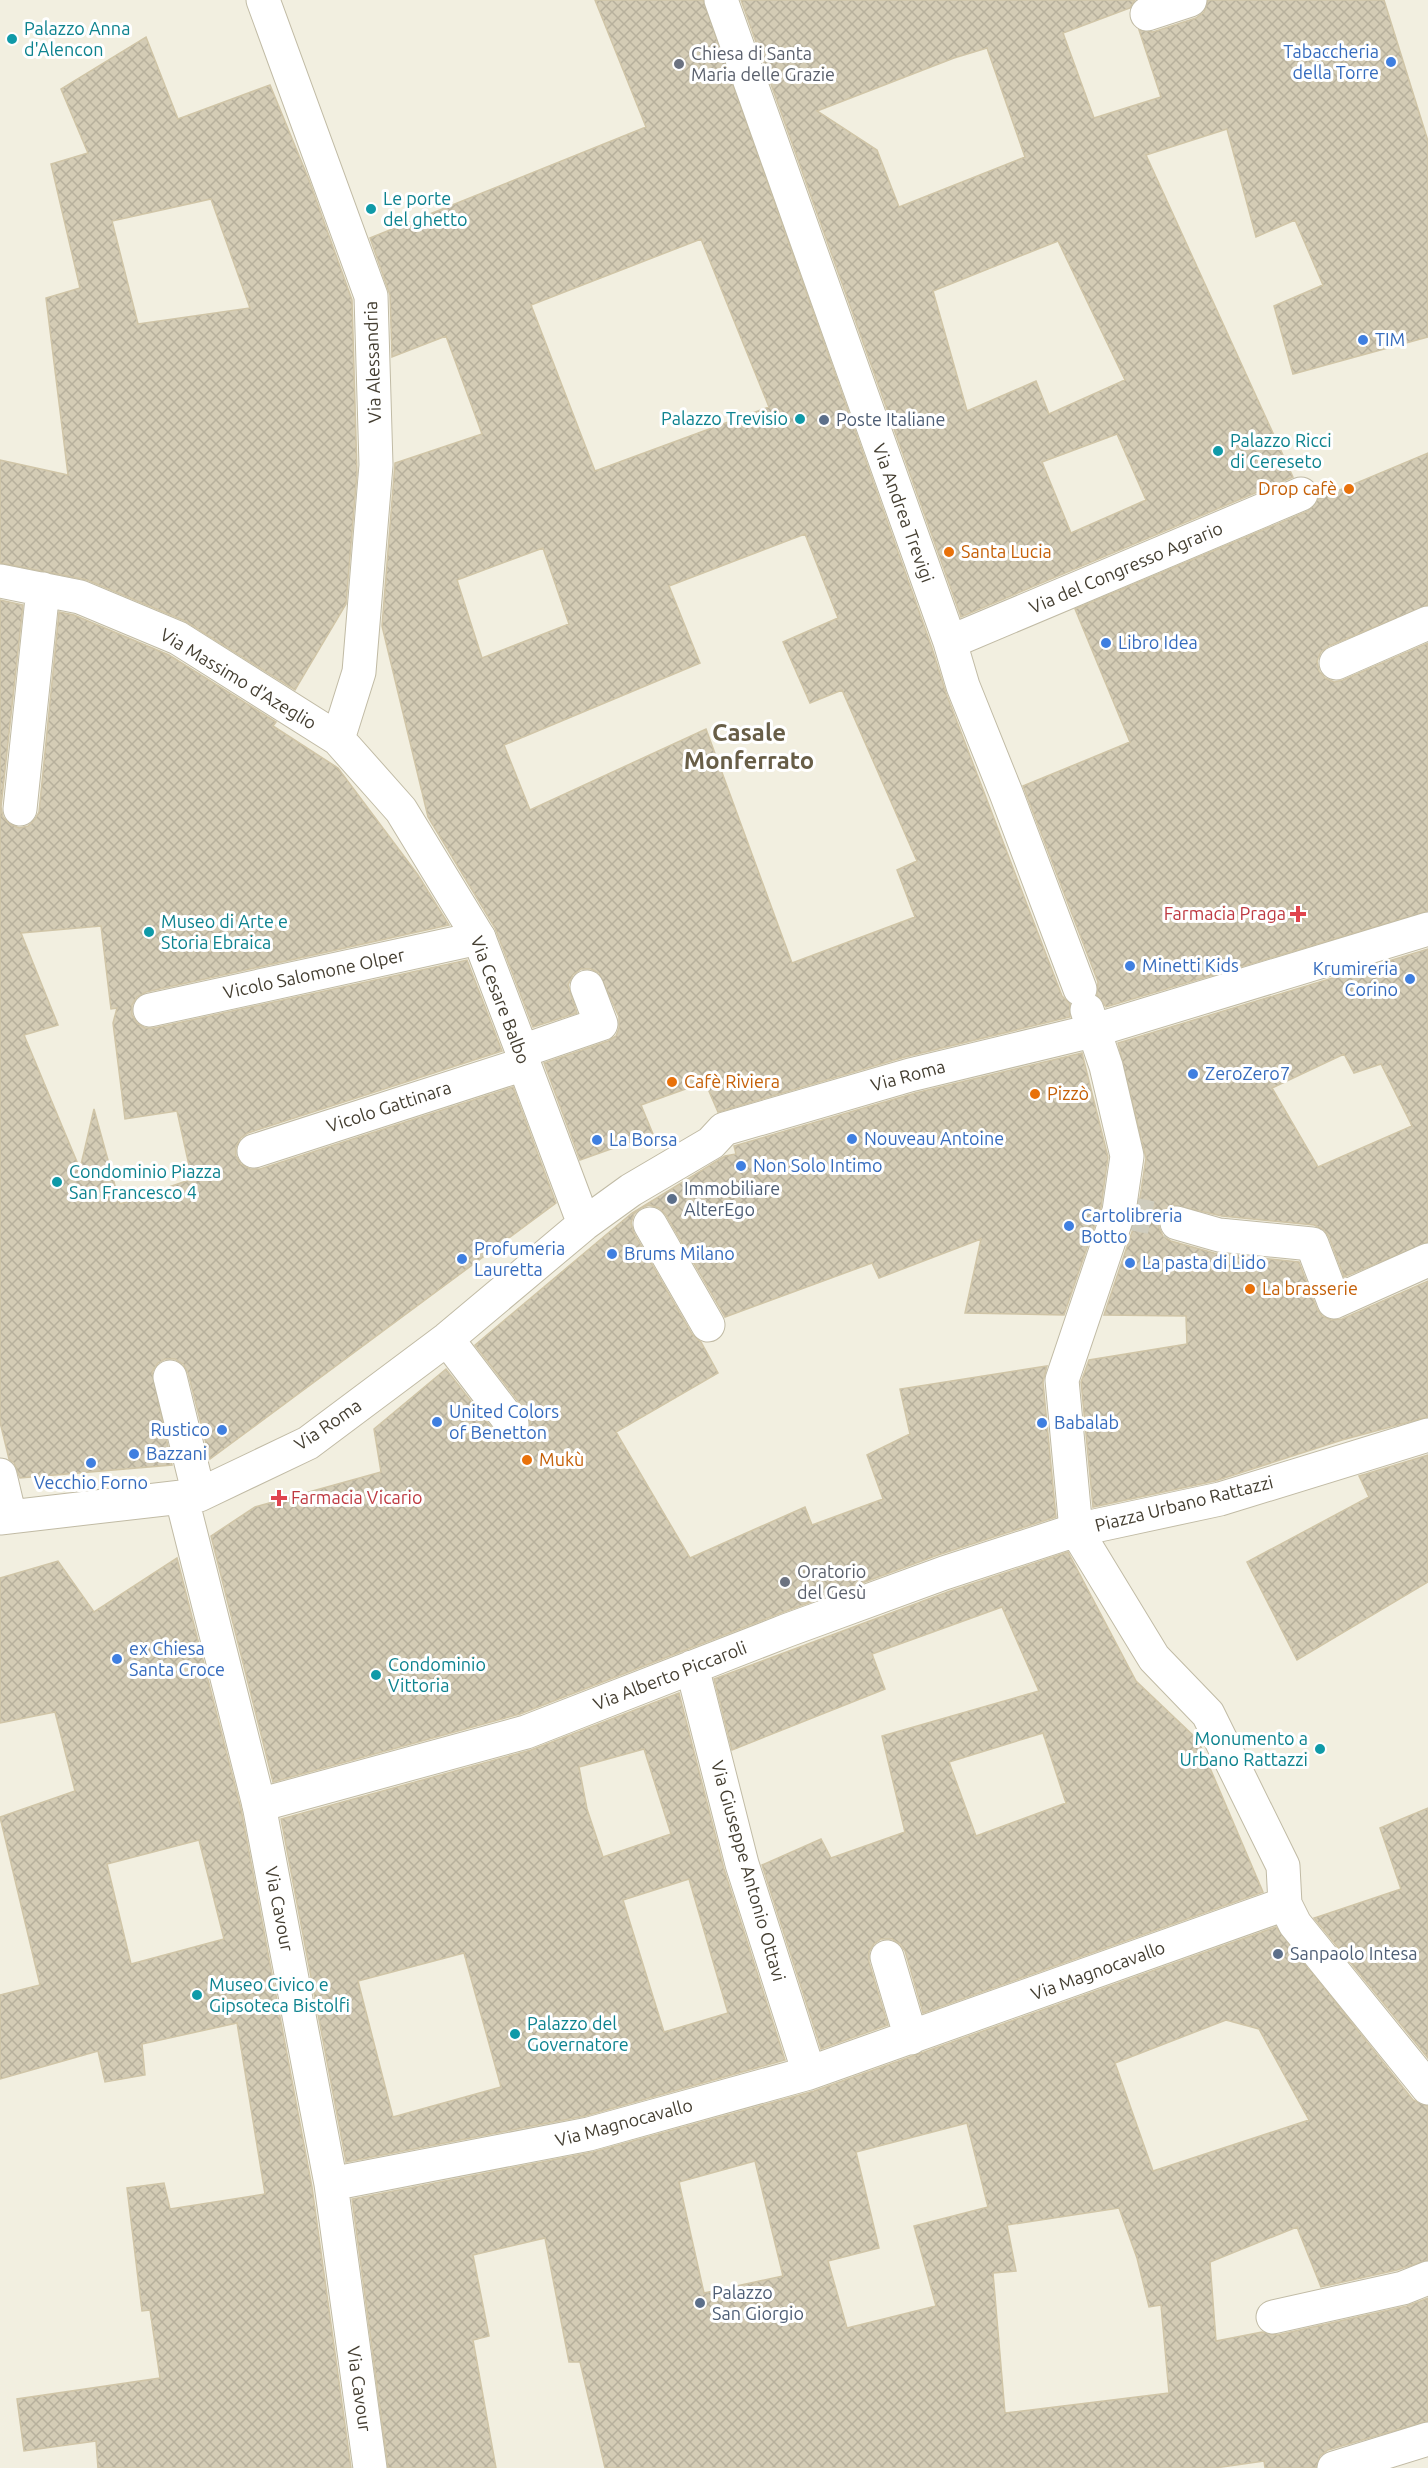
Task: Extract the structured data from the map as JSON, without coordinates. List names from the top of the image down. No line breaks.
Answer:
{"streets":{"street":["Via Alessandria","Via Andrea Trevigi","Via del Congresso Agrario","Via Massimo d'Azeglio","Vicolo Salomone Olper","Via Cesare Balbo","Via Roma","Vicolo Gattinara","Piazza Urbano Rattazzi","Via Alberto Piccaroli","Via Giuseppe Antonio Ottavi","Via Cavour","Via Magnocavallo"]},"crossings":[["Via Alessandria","Via Massimo d'Azeglio"],["Via Alessandria","Via Cesare Balbo"],["Via Andrea Trevigi","Via del Congresso Agrario"],["Via Andrea Trevigi","Via Roma"],["Via Andrea Trevigi","Piazza Urbano Rattazzi"],["Via Andrea Trevigi","Via Alberto Piccaroli"],["Via Massimo d'Azeglio","Via Cesare Balbo"],["Vicolo Salomone Olper","Via Cesare Balbo"],["Via Cesare Balbo","Via Roma"],["Via Cesare Balbo","Vicolo Gattinara"],["Via Roma","Via Cavour"],["Piazza Urbano Rattazzi","Via Alberto Piccaroli"],["Piazza Urbano Rattazzi","Via Magnocavallo"],["Via Alberto Piccaroli","Via Giuseppe Antonio Ottavi"],["Via Alberto Piccaroli","Via Cavour"],["Via Giuseppe Antonio Ottavi","Via Magnocavallo"],["Via Cavour","Via Magnocavallo"]],"districts":["Casale Monferrato"],"places":{"other":["Palazzo Anna d'Alencon","Tabaccheria della Torre","Chiesa di Santa Maria delle Grazie","Le porte del ghetto","TIM","Palazzo Trevisio","Poste Italiane","Palazzo Ricci di Cereseto","Drop cafè","Santa Lucia","Libro Idea","Museo di Arte e Storia Ebraica","Minetti Kids","Krumireria Corino","ZeroZero7","Cafè Riviera","Pizzò","Nouveau Antoine","La Borsa","Non Solo Intimo","Condominio Piazza San Francesco 4","Immobiliare AlterEgo","Cartolibreria Botto","Brums Milano","Profumeria Lauretta","La pasta di Lido","La brasserie","United Colors of Benetton","Babalab","Rustico","Bazzani","Mukù","Vecchio Forno","Oratorio del Gesù","ex Chiesa Santa Croce","Condominio Vittoria","Monumento a Urbano Rattazzi","Sanpaolo Intesa","Museo Civico e Gipsoteca Bistolfi","Palazzo del Governatore","Palazzo San Giorgio"],"health":["Farmacia Praga","Farmacia Vicario"]}}
